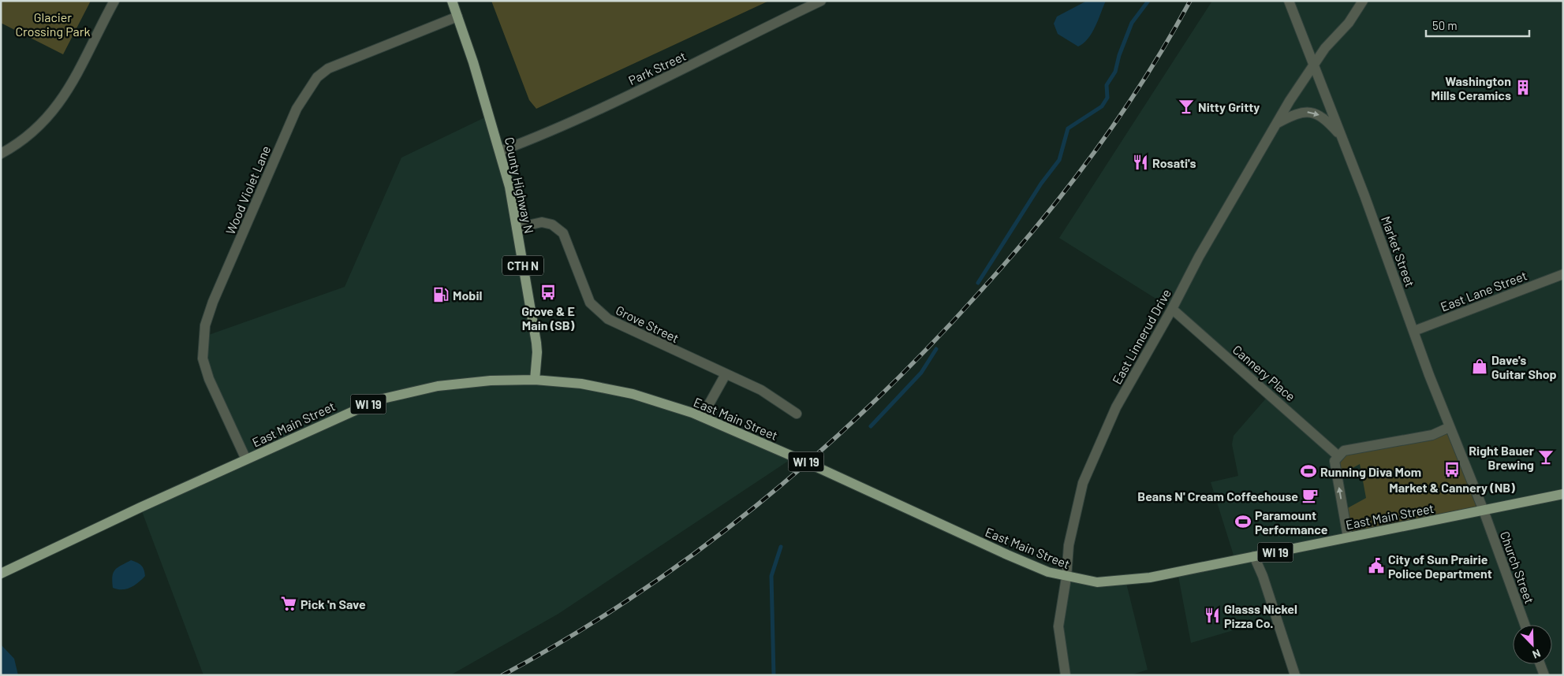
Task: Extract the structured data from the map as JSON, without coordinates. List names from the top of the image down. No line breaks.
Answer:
{"streets":{"main road":["County Highway N","CTH N","WI 19","East Main Street"],"street":["Park Street","Wood Violet Lane","Market Street","East Lane Street","Grove Street","East Linnerud Drive","Cannery Place","Church Street"]},"crossings":[["Park Street","County Highway N"],["County Highway N","Wood Violet Lane"],["County Highway N","Grove Street"],["County Highway N","East Main Street"],["Wood Violet Lane","East Main Street"],["Market Street","East Lane Street"],["Market Street","East Linnerud Drive"],["Market Street","East Main Street"],["Market Street","Church Street"],["East Linnerud Drive","Cannery Place"],["East Linnerud Drive","East Main Street"],["East Main Street","Church Street"]],"parks":["Glacier Crossing Park"],"places":{"building":["Washington Mills Ceramics"],"bar":["Nitty Gritty","Right Bauer Brewing"],"restaurant":["Rosati's","Glasss Nickel Pizza Co."],"bus stop":["Grove & E Main (SB)","Market & Cannery (NB)"],"fuel station":["Mobil"],"shop":["Dave's Guitar Shop"],"sports":["Running Diva Mom","Paramount Performance"],"cafe":["Beans N' Cream Coffeehouse"],"public building":["City of Sun Prairie Police Department"],"supermarket":["Pick 'n Save"]},"scale_bar":"50 m","north":"bottom right"}
